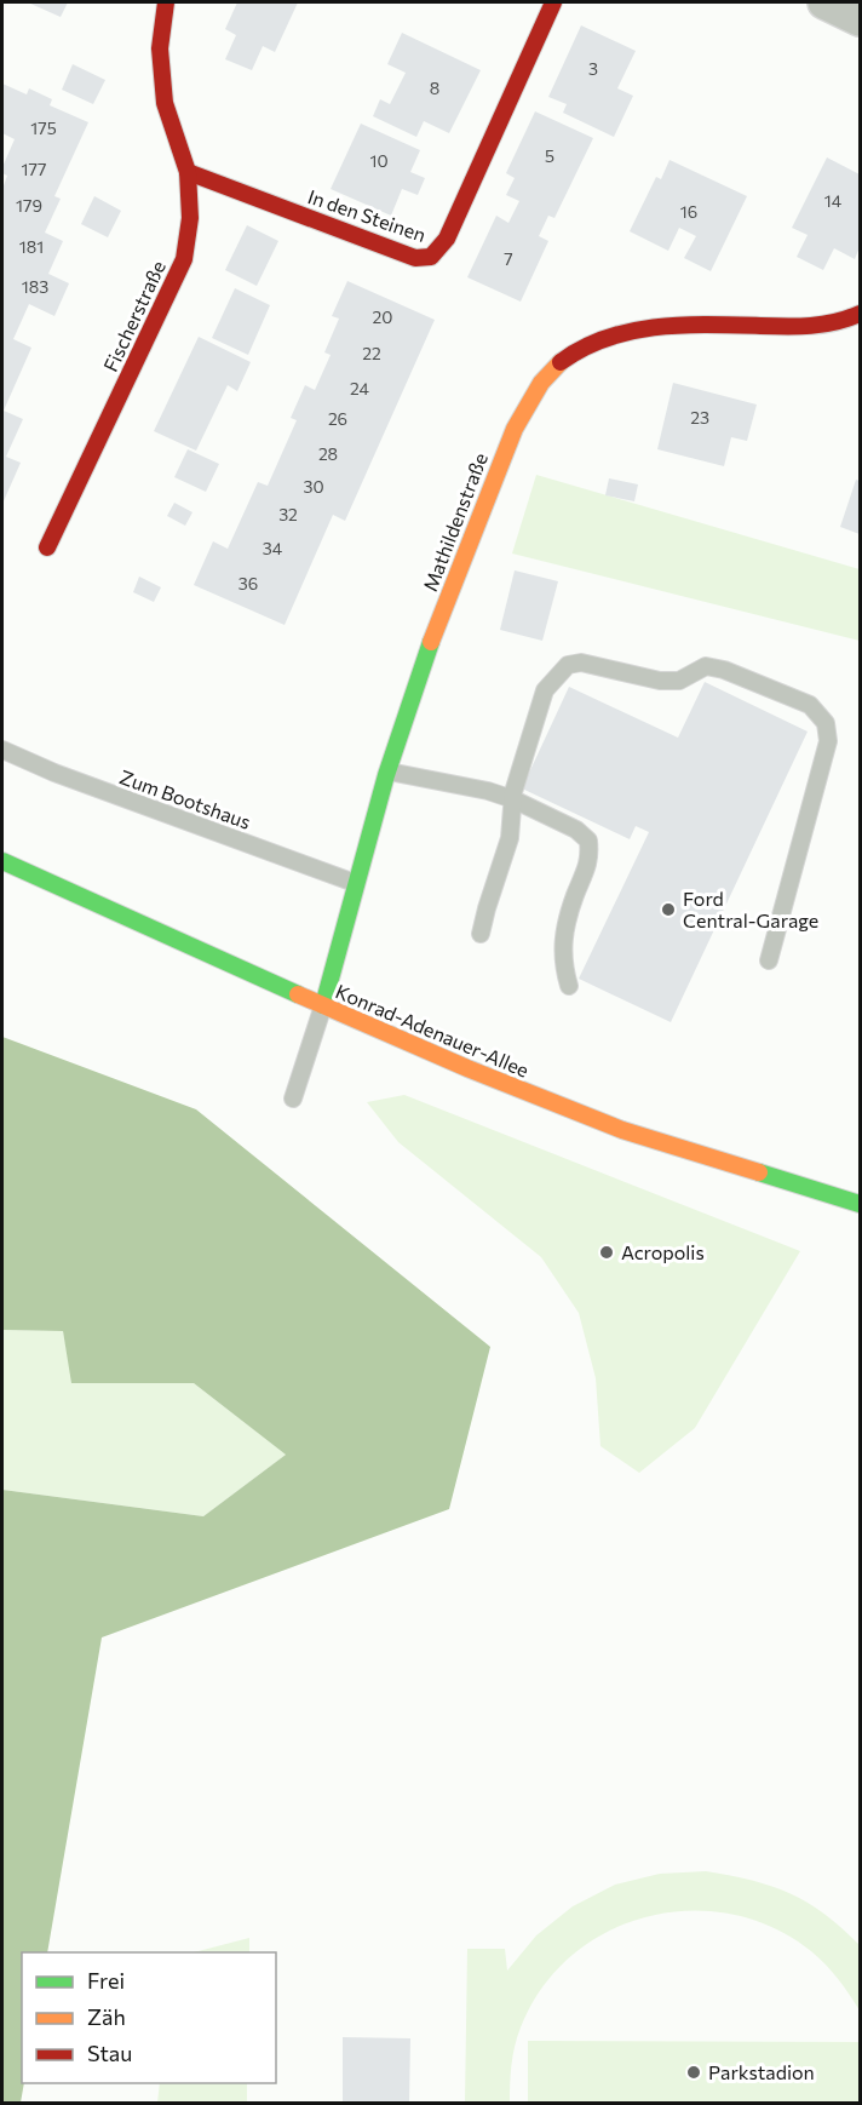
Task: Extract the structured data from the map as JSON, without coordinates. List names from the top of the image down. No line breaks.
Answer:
{"streets":{"street":["In den Steinen","Fischerstraße","Mathildenstraße","Konrad-Adenauer-Allee"],"lane":["Zum Bootshaus"]},"crossings":[["In den Steinen","Fischerstraße"],["Mathildenstraße","Zum Bootshaus"],["Mathildenstraße","Konrad-Adenauer-Allee"]],"places":["Ford Central-Garage","Acropolis","Parkstadion"],"house_numbers":["3","8","175","5","10","177","14","179","16","181","7","183","20","22","24","23","26","28","30","32","34","36"],"legend":["Frei","Zäh","Stau"]}
